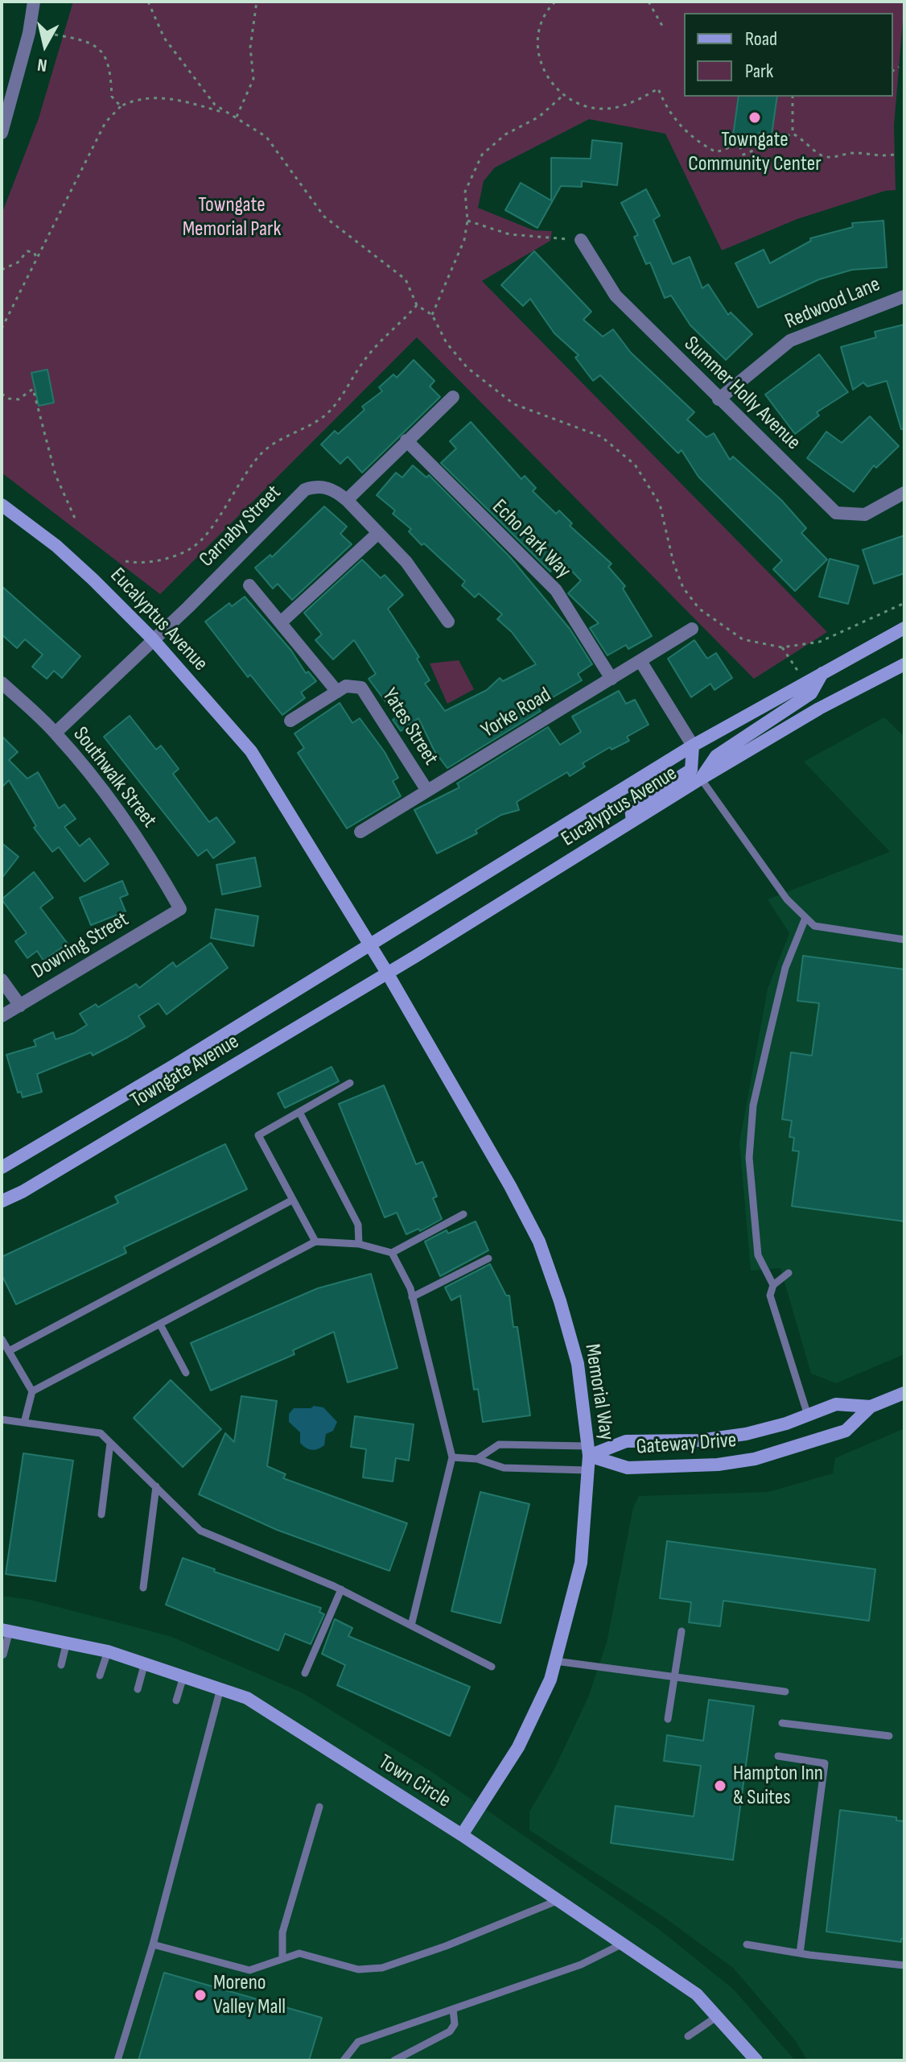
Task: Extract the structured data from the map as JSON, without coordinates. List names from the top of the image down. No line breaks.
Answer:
{"streets":{"street":["Redwood Lane","Summer Holly Avenue","Carnaby Street","Echo Park Way","Eucalyptus Avenue","Yorke Road","Yates Street","Southwalk Street","Downing Street","Towngate Avenue","Memorial Way","Gateway Drive","Town Circle"]},"crossings":[["Redwood Lane","Summer Holly Avenue"],["Carnaby Street","Eucalyptus Avenue"],["Carnaby Street","Southwalk Street"],["Echo Park Way","Yorke Road"],["Eucalyptus Avenue","Towngate Avenue"],["Eucalyptus Avenue","Memorial Way"],["Yorke Road","Yates Street"],["Southwalk Street","Downing Street"],["Towngate Avenue","Memorial Way"],["Memorial Way","Gateway Drive"],["Memorial Way","Town Circle"]],"parks":["Towngate Memorial Park"],"places":["Towngate Community Center","Hampton Inn & Suites","Moreno Valley Mall"],"legend":["Road","Park"],"north":"bottom"}
